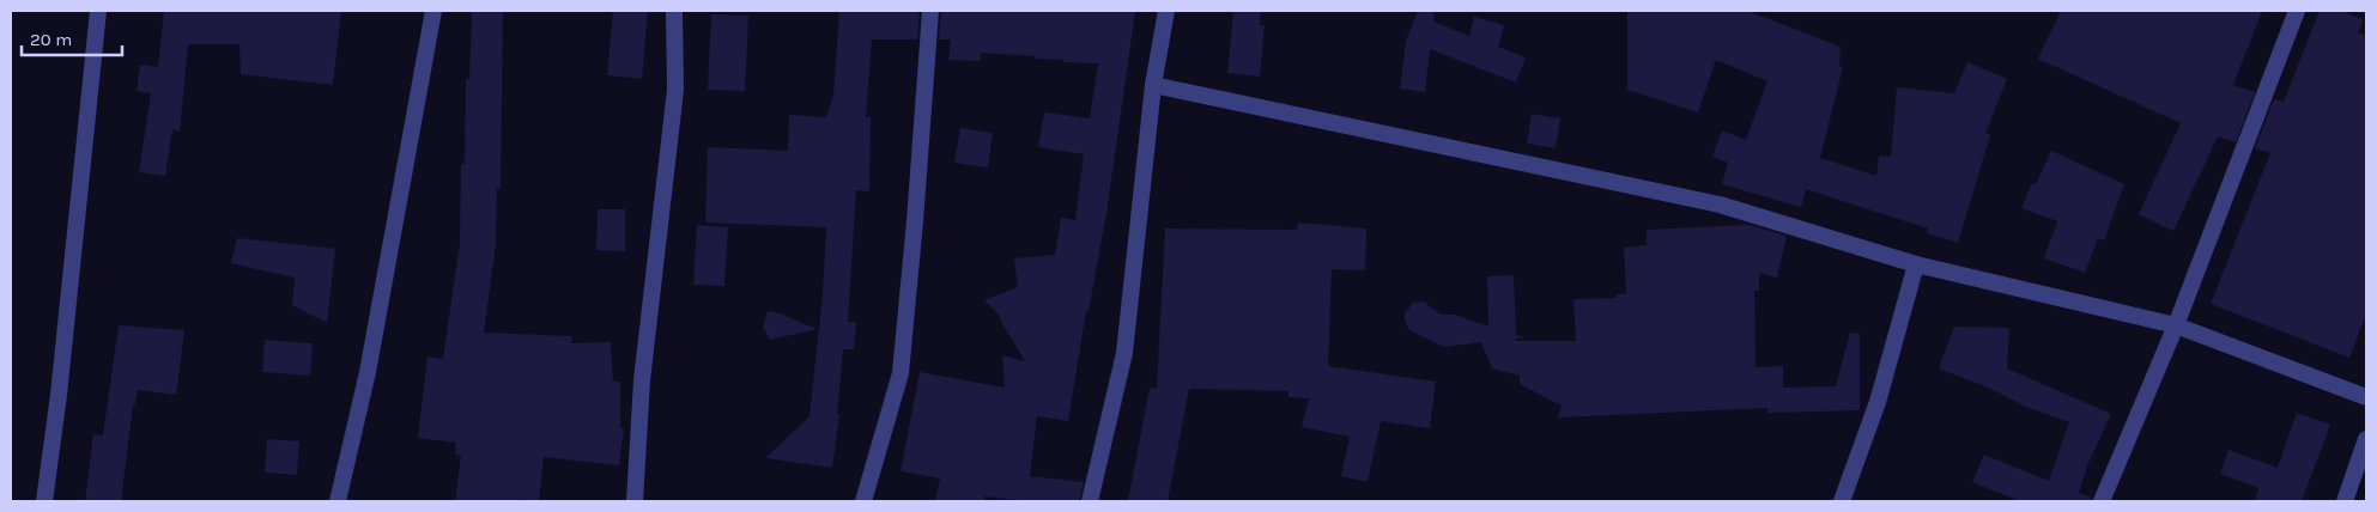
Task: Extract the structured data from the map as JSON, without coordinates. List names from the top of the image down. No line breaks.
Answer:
{"scale_bar":"20 m"}
